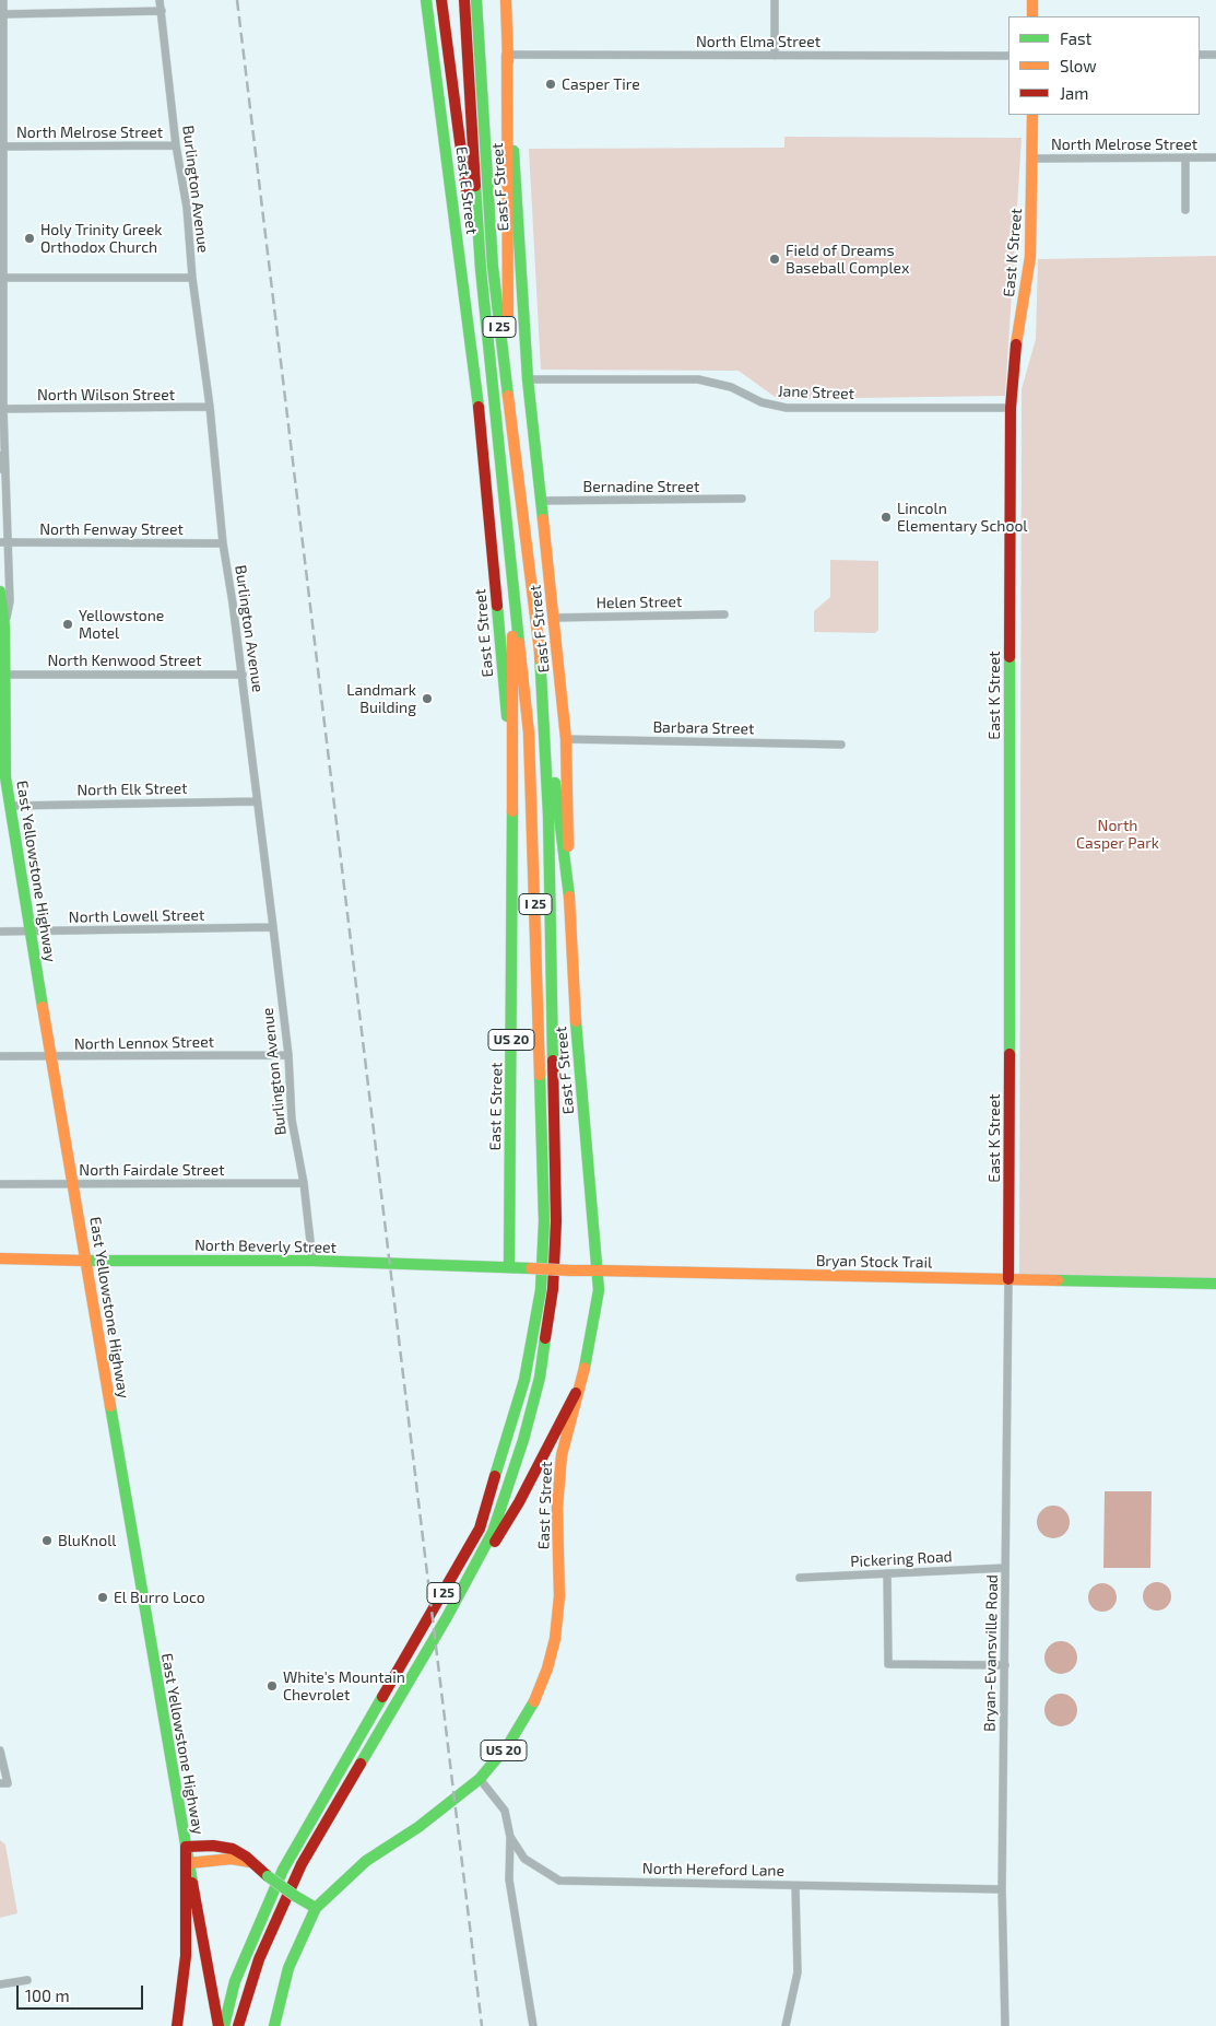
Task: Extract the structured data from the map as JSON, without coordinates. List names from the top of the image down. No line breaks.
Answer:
{"streets":{"main road":["East F Street","East E Street","East K Street","I 25","East Yellowstone Highway","US 20","North Beverly Street","Bryan Stock Trail"],"street":["North Elma Street","North Melrose Street","Burlington Avenue","Jane Street","North Wilson Street","Bernadine Street","North Fenway Street","Helen Street","North Kenwood Street","Barbara Street","North Elk Street","North Lowell Street","North Lennox Street","North Fairdale Street","Pickering Road","Bryan-Evansville Road","North Hereford Lane"]},"crossings":[["North Elma Street","East F Street"],["North Melrose Street","Burlington Avenue"],["North Melrose Street","East K Street"],["East F Street","Jane Street"],["East F Street","Bernadine Street"],["East F Street","Helen Street"],["East F Street","Barbara Street"],["East F Street","Bryan Stock Trail"],["East F Street","North Hereford Lane"],["Burlington Avenue","North Wilson Street"],["Burlington Avenue","North Fenway Street"],["Burlington Avenue","North Kenwood Street"],["Burlington Avenue","North Elk Street"],["Burlington Avenue","North Lowell Street"],["Burlington Avenue","North Lennox Street"],["Burlington Avenue","North Fairdale Street"],["Burlington Avenue","North Beverly Street"],["East E Street","US 20"],["East E Street","North Beverly Street"],["East K Street","Jane Street"],["East K Street","Bryan Stock Trail"],["East K Street","Bryan-Evansville Road"],["I 25","US 20"],["North Kenwood Street","East Yellowstone Highway"],["North Elk Street","East Yellowstone Highway"],["East Yellowstone Highway","North Lowell Street"],["East Yellowstone Highway","North Lennox Street"],["East Yellowstone Highway","North Fairdale Street"],["East Yellowstone Highway","North Beverly Street"],["North Beverly Street","Bryan Stock Trail"],["Bryan Stock Trail","Bryan-Evansville Road"],["Pickering Road","Bryan-Evansville Road"],["Bryan-Evansville Road","North Hereford Lane"]],"parks":["North Casper Park"],"places":["Casper Tire","Holy Trinity Greek Orthodox Church","Field of Dreams Baseball Complex","Lincoln Elementary School","Yellowstone Motel","Landmark Building","BluKnoll","El Burro Loco","White's Mountain Chevrolet"],"legend":["Fast","Slow","Jam"],"scale_bar":"100 m"}
